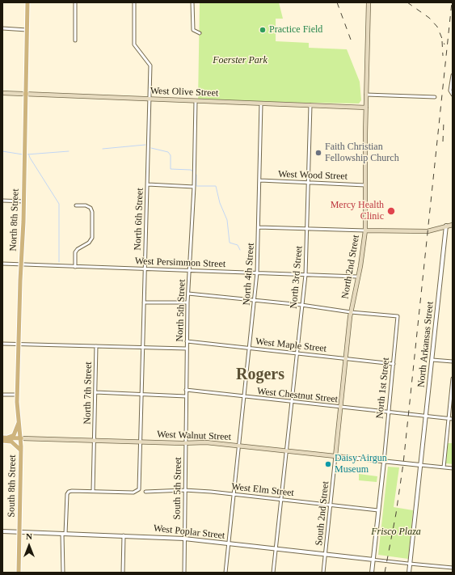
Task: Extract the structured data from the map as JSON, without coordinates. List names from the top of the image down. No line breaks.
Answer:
{"streets":{"main road":["West Olive Street","North 8th Street","North 2nd Street","West Walnut Street","South 8th Street"],"street":["West Wood Street","North 6th Street","West Persimmon Street","North 4th Street","North 3rd Street","North 5th Street","North Arkansas Street","West Maple Street","North 1st Street","North 7th Street","West Chestnut Street","South 5th Street","West Elm Street","South 2nd Street","West Poplar Street"]},"crossings":[["West Olive Street","North 6th Street"],["West Olive Street","North 8th Street"],["West Olive Street","North 2nd Street"],["West Olive Street","North 4th Street"],["West Olive Street","North 3rd Street"],["West Olive Street","North 5th Street"],["West Wood Street","North 2nd Street"],["West Wood Street","North 4th Street"],["West Wood Street","North 3rd Street"],["North 6th Street","West Persimmon Street"],["North 6th Street","North 7th Street"],["North 6th Street","West Walnut Street"],["North 8th Street","West Persimmon Street"],["North 8th Street","West Walnut Street"],["North 8th Street","South 8th Street"],["West Persimmon Street","North 2nd Street"],["West Persimmon Street","North 4th Street"],["West Persimmon Street","North 3rd Street"],["West Persimmon Street","North 5th Street"],["North 2nd Street","West Maple Street"],["North 2nd Street","North 1st Street"],["North 2nd Street","West Chestnut Street"],["North 2nd Street","West Walnut Street"],["North 2nd Street","South 2nd Street"],["North 4th Street","West Maple Street"],["North 4th Street","West Chestnut Street"],["North 4th Street","West Walnut Street"],["North 4th Street","West Elm Street"],["North 4th Street","West Poplar Street"],["North 3rd Street","West Maple Street"],["North 3rd Street","West Chestnut Street"],["North 3rd Street","West Walnut Street"],["North 3rd Street","West Elm Street"],["North 3rd Street","West Poplar Street"],["North 5th Street","West Maple Street"],["North 5th Street","West Chestnut Street"],["North 5th Street","West Walnut Street"],["North 5th Street","South 5th Street"],["North Arkansas Street","West Chestnut Street"],["North Arkansas Street","West Walnut Street"],["West Maple Street","North 1st Street"],["North 1st Street","West Chestnut Street"],["North 1st Street","West Walnut Street"],["North 7th Street","West Walnut Street"],["West Walnut Street","South 8th Street"],["West Walnut Street","South 5th Street"],["West Walnut Street","South 2nd Street"],["South 8th Street","West Poplar Street"],["South 5th Street","West Elm Street"],["South 5th Street","West Poplar Street"],["West Elm Street","South 2nd Street"],["South 2nd Street","West Poplar Street"]],"districts":["Rogers"],"parks":["Foerster Park","Frisco Plaza"],"places":["Practice Field","Faith Christian Fellowship Church","Mercy Health Clinic","Daisy Airgun Museum"],"north":"top"}
